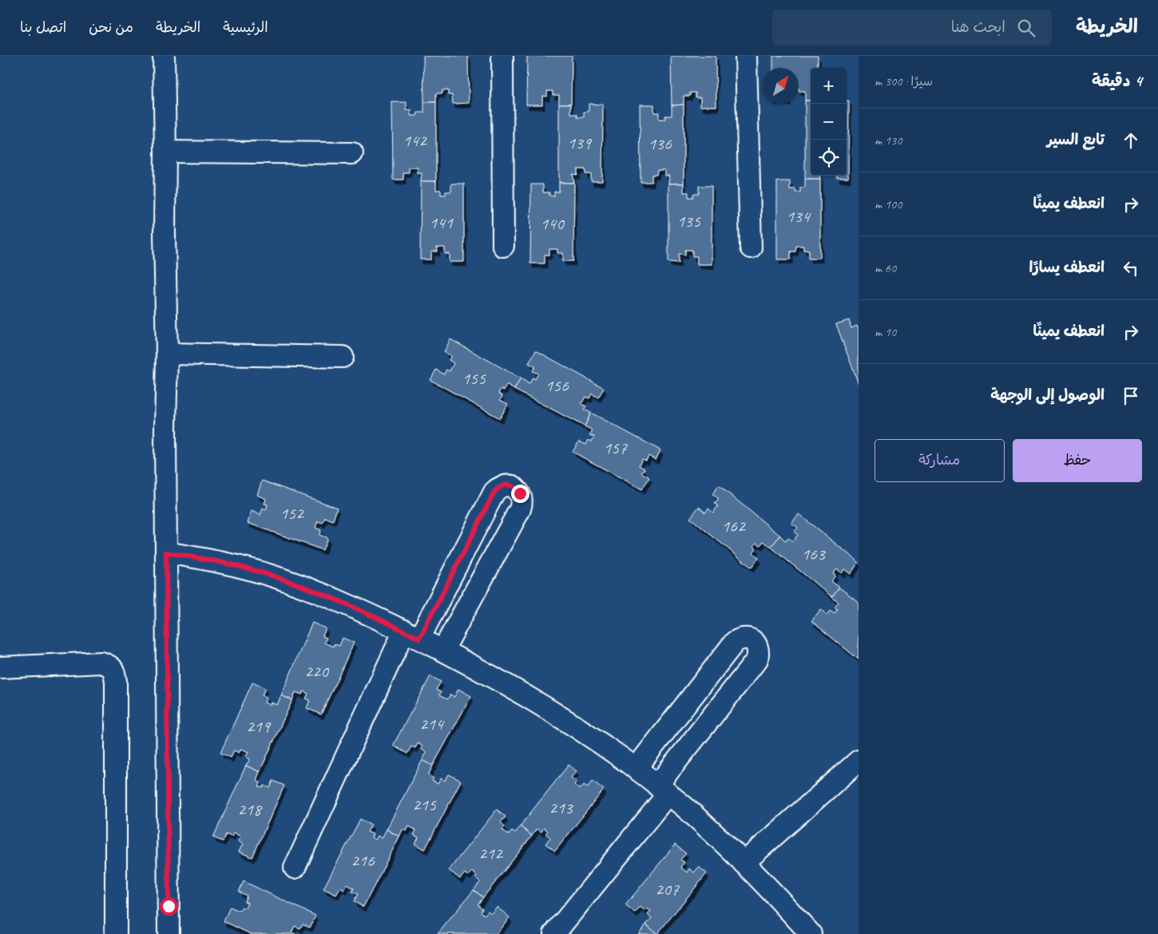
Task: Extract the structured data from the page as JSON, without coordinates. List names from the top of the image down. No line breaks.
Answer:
{"house_numbers":["142","139","136","134","135","141","140","155","156","157","152","162","163","220","214","219","215","213","218","212","216","207"],"north":"top right","page":{"header":"الخريطة","search":"ابحث هنا","nav":["الرئيسية","الخريطة","من نحن","اتصل بنا"],"heading":["4 دقيقة","سيرًا · 300 m"],"map_buttons":["+","−"],"list":[["تابع السير","130 m"],["انعطف يمينًا","100 m"],["انعطف يسارًا","60 m"],["انعطف يمينًا","10 m"],"الوصول إلى الوجهة"],"buttons":["حفظ","مشاركة"]}}
